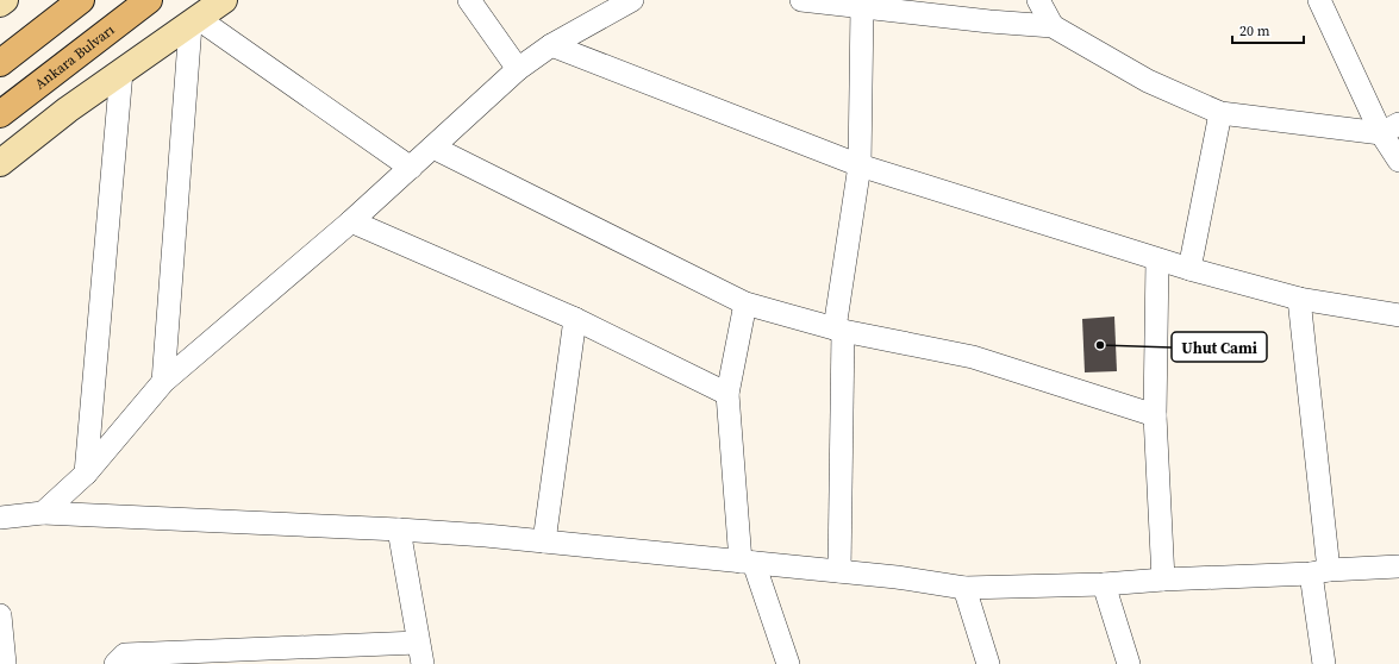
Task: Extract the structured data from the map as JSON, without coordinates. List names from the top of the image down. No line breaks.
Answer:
{"streets":{"main road":["Ankara Bulvarı"]},"places":["Uhut Cami"],"scale_bar":"20 m"}
